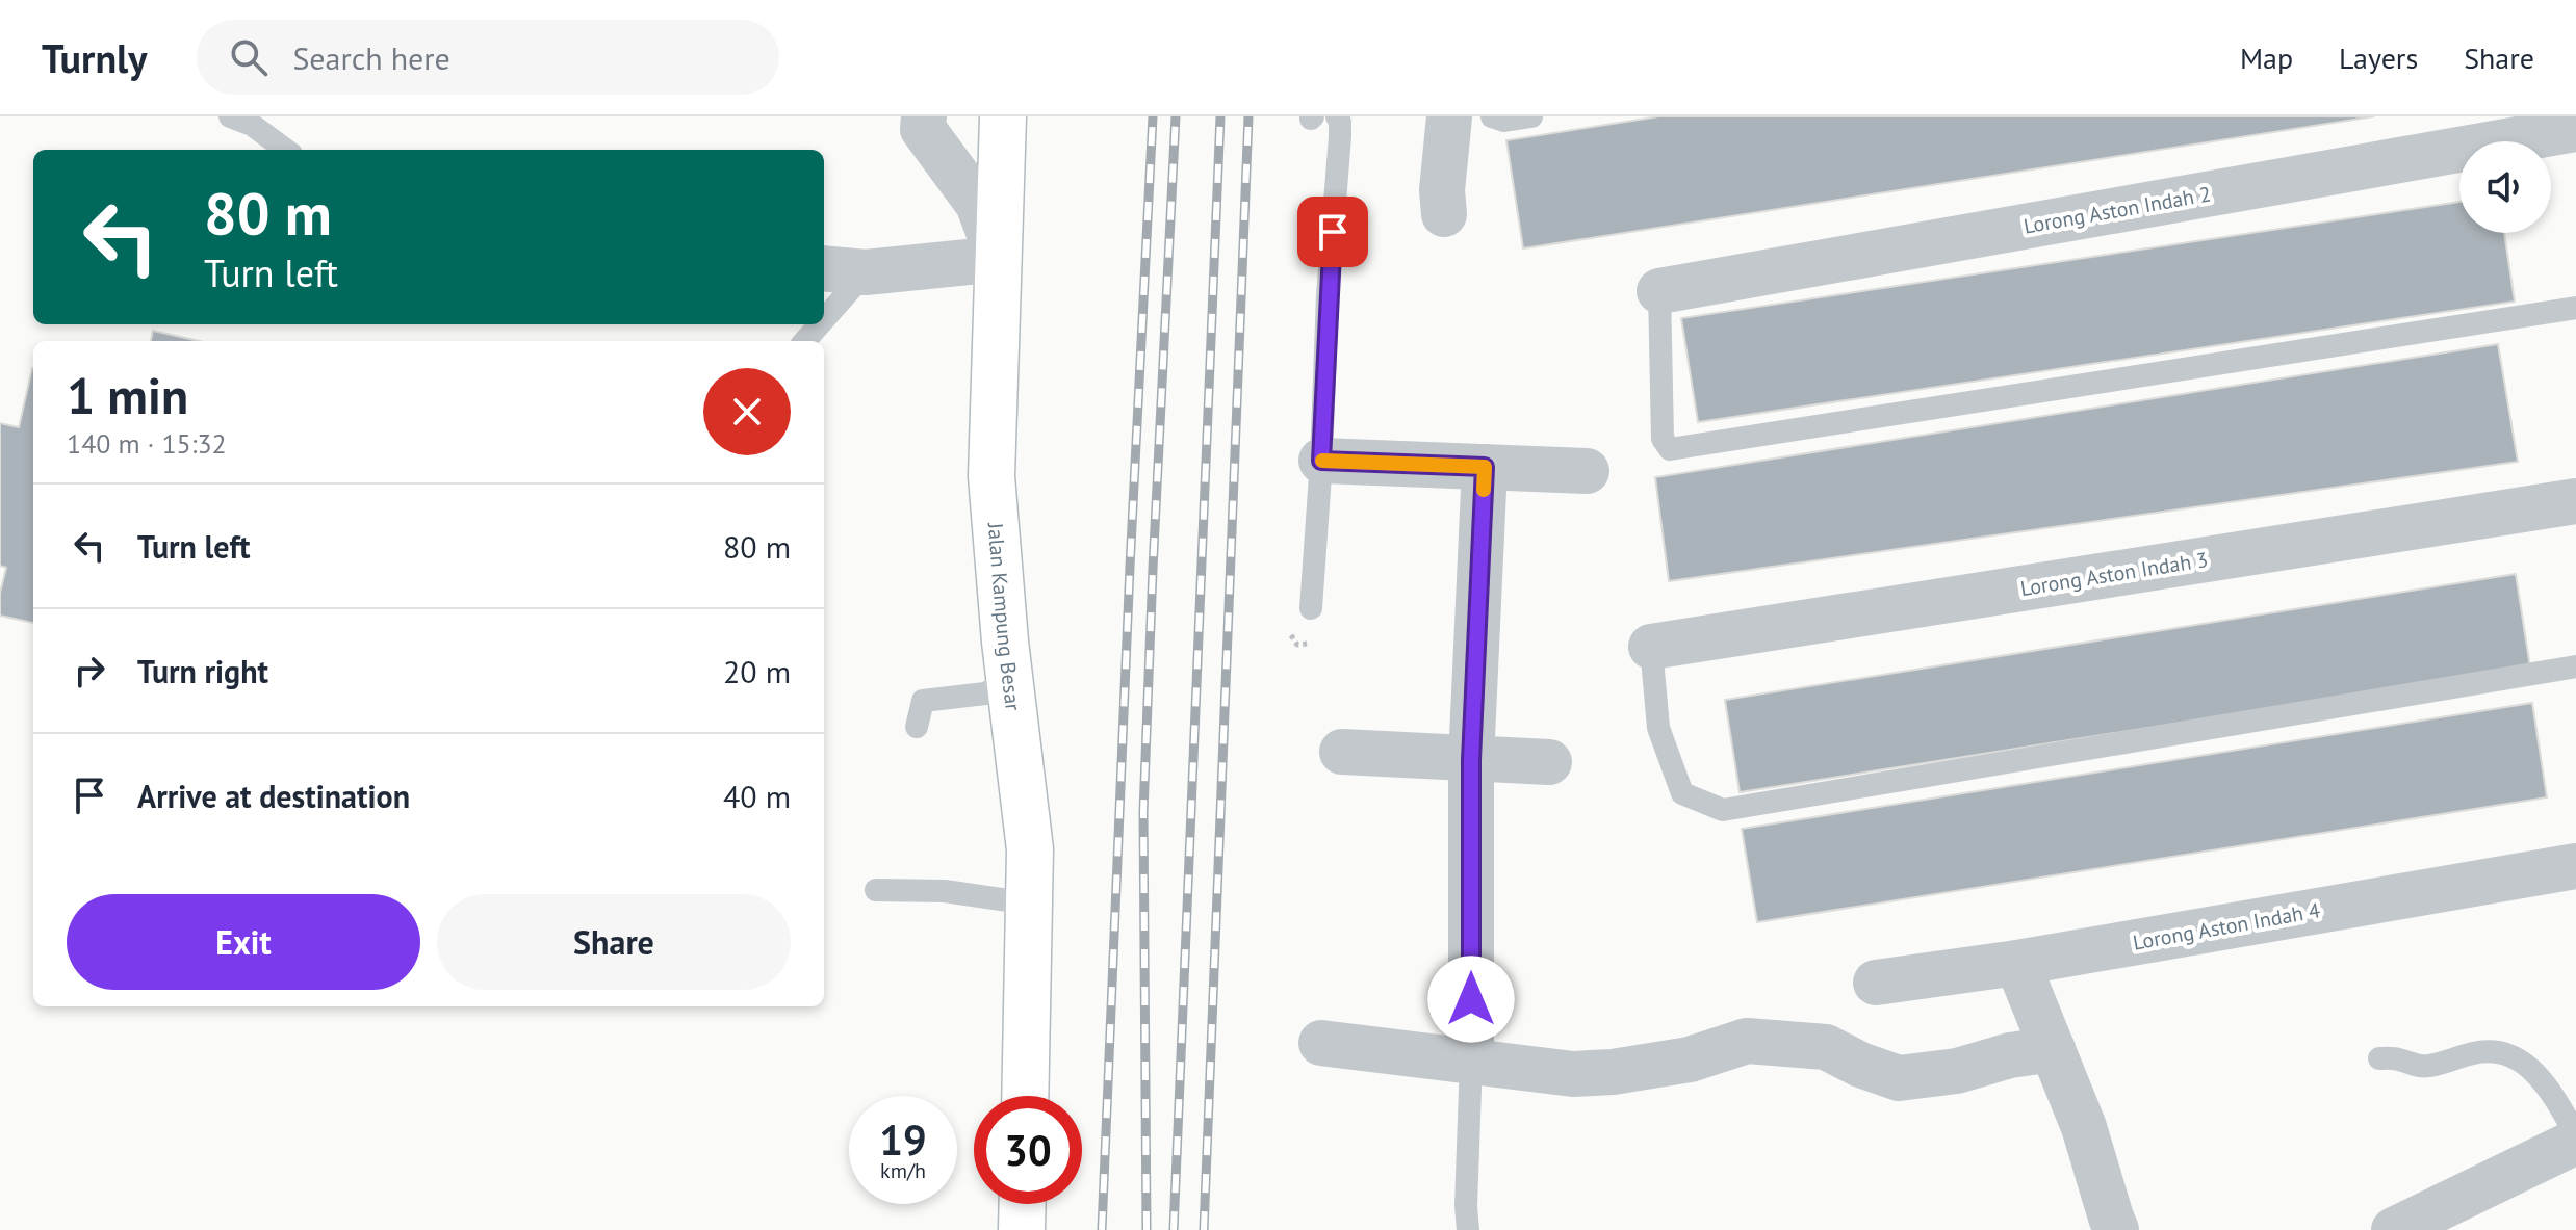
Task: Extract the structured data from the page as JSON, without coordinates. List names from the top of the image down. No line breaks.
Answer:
{"streets":{"street":["Lorong Aston Indah 2","Lorong Aston Indah 3","Jalan Kampung Besar","Lorong Aston Indah 4"]},"page":{"header":"Turnly","search":"Search here","nav":["Map","Layers","Share"],"turn":["80 m","Turn left"],"heading":["1 min","140 m · 15:32"],"list":[{"name":"Turn left","value":"80 m"},{"name":"Turn right","value":"20 m"},{"name":"Arrive at destination","value":"40 m"}],"buttons":["Exit","Share"],"speed":"19 km/h","limit":"30"}}
